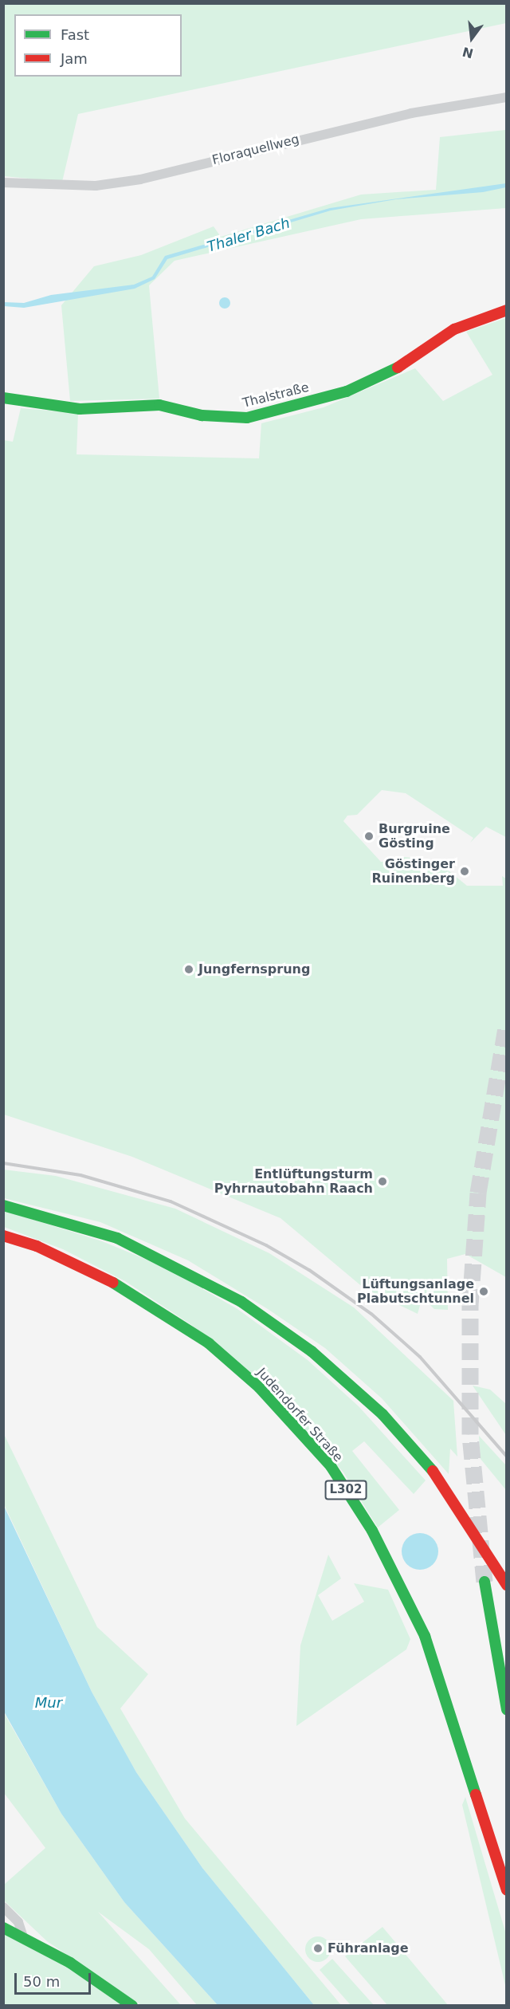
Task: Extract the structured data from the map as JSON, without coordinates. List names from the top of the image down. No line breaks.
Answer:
{"streets":{"main road":["Thalstraße","Judendorfer Straße","L302"],"street":["Floraquellweg"]},"water":["Thaler Bach","Mur"],"places":["Burgruine Gösting","Göstinger Ruinenberg","Jungfernsprung","Entlüftungsturm Pyhrnautobahn Raach","Lüftungsanlage Plabutschtunnel","Führanlage"],"legend":["Fast","Jam"],"scale_bar":"50 m","north":"bottom"}
